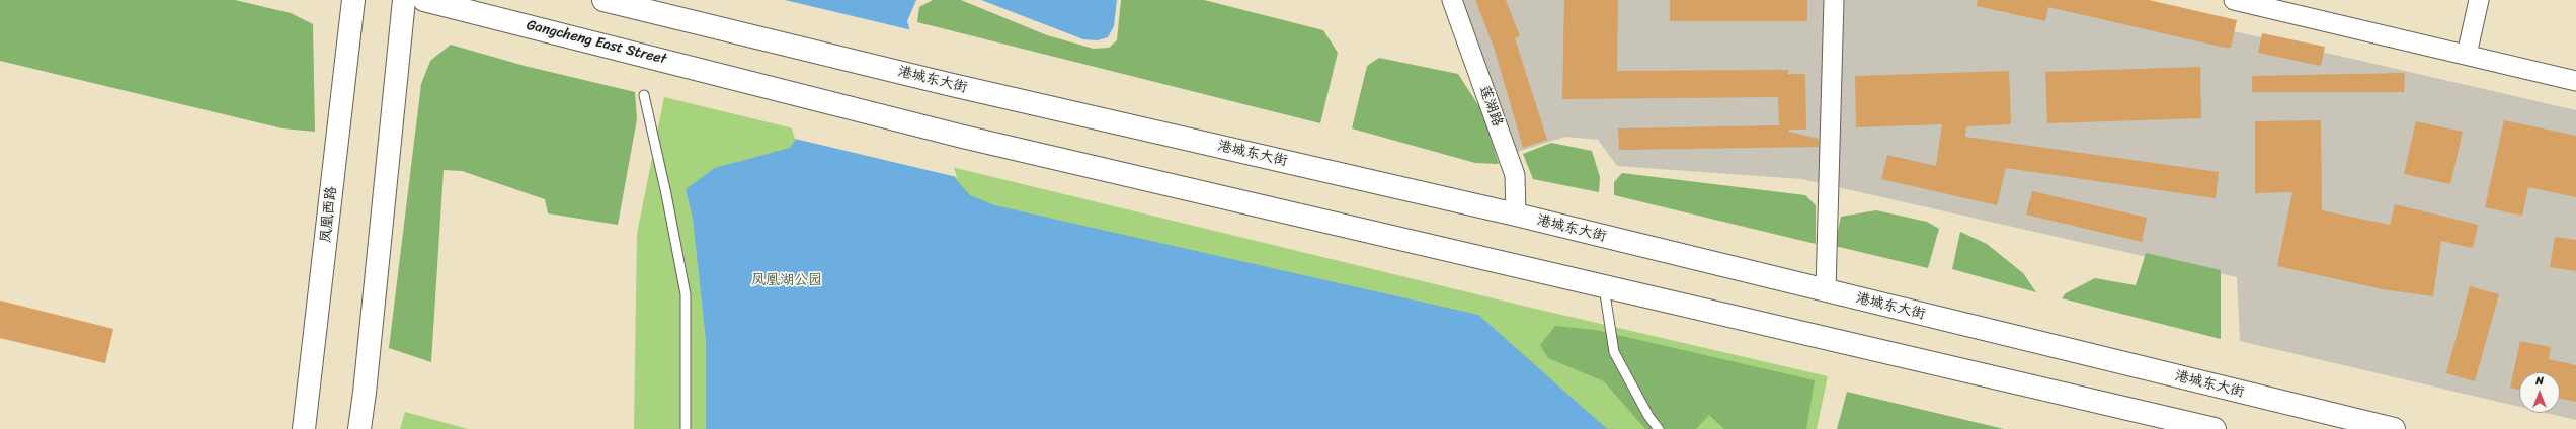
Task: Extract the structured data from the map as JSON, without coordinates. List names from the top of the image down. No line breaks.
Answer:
{"streets":{"main road":["Gangcheng East Street","港城东大街","凤凰西路"],"street":["莲湖路"]},"crossings":[["港城东大街","莲湖路"]],"parks":["凤凰湖公园"],"north":"top"}
